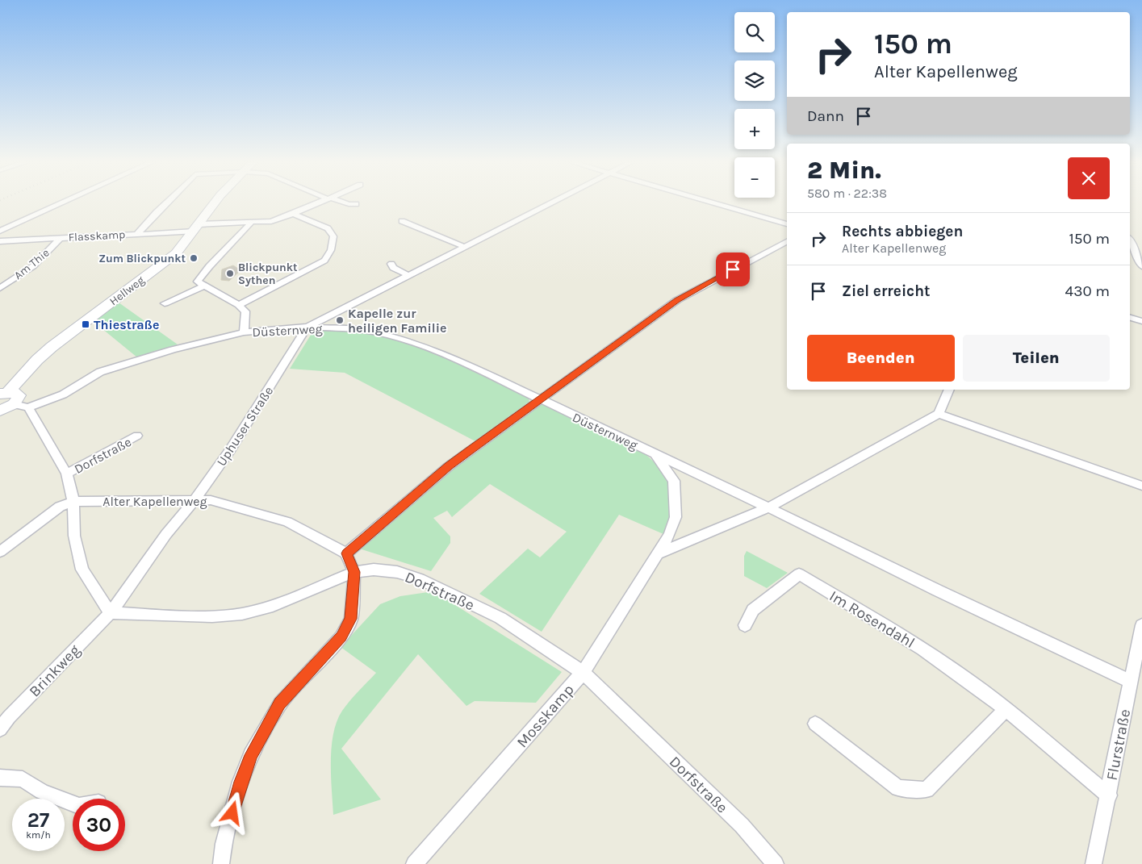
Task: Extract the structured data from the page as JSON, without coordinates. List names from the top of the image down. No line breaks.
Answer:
{"streets":{"street":["Flasskamp","Am Thie","Hellweg","Düsternweg","Uphuser Straße","Dorfstraße","Alter Kapellenweg","Im Rosendahl","Brinkweg","Mosskamp","Flurstraße"]},"crossings":[["Flasskamp","Am Thie"],["Flasskamp","Hellweg"],["Düsternweg","Uphuser Straße"],["Düsternweg","Dorfstraße"],["Düsternweg","Mosskamp"],["Düsternweg","Flurstraße"],["Uphuser Straße","Dorfstraße"],["Uphuser Straße","Alter Kapellenweg"],["Uphuser Straße","Brinkweg"],["Dorfstraße","Alter Kapellenweg"],["Dorfstraße","Brinkweg"],["Dorfstraße","Mosskamp"],["Im Rosendahl","Flurstraße"]],"places":{"other":["Zum Blickpunkt","Blickpunkt Sythen","Kapelle zur heiligen Familie"],"transit":["Thiestraße"]},"page":{"map_buttons":["+","−"],"turn":["150 m","Alter Kapellenweg"],"then":"Dann","heading":["2 Min.","580 m · 22:38"],"list":[{"name":"Rechts abbiegen","note":"Alter Kapellenweg","value":"150 m"},{"name":"Ziel erreicht","value":"430 m"}],"buttons":["Beenden","Teilen"],"speed":"27 km/h","limit":"30"}}
